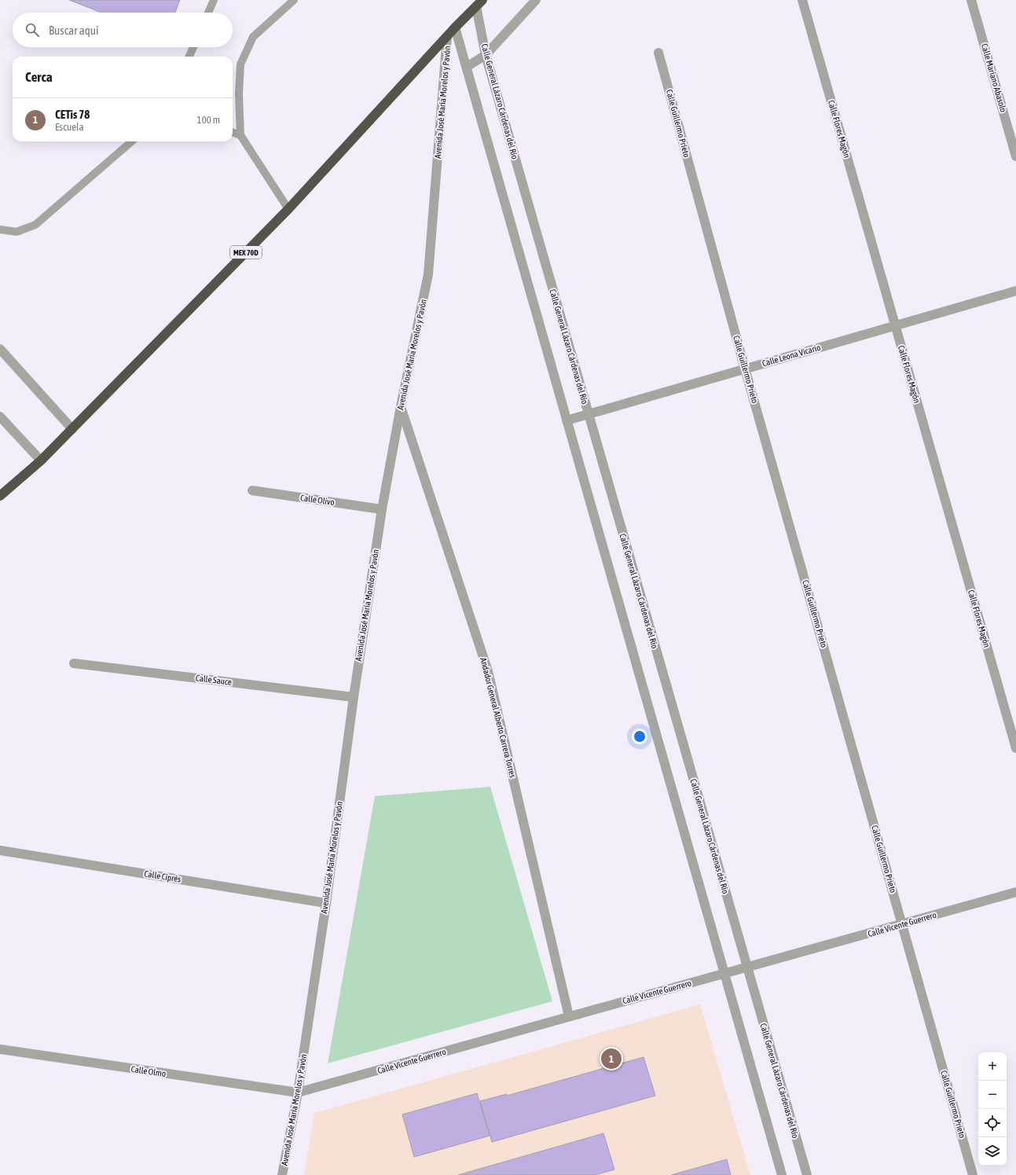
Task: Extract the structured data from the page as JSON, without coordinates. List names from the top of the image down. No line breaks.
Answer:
{"streets":{"highway":["MEX 70D"],"street":["Calle Mariano Abasolo","Calle General Lázaro Cárdenas del Río","Avenida José María Morelos y Pavón","Calle Guillermo Prieto","Calle Flores Magón","Calle Leona Vicario","Calle Olivo","Calle Sauce","Andador General Alberto Carrera Torres","Calle Ciprés","Calle Vicente Guerrero","Calle Olmo"]},"crossings":[["Calle General Lázaro Cárdenas del Río","MEX 70D"],["Calle General Lázaro Cárdenas del Río","Calle Leona Vicario"],["Calle General Lázaro Cárdenas del Río","Calle Vicente Guerrero"],["Avenida José María Morelos y Pavón","MEX 70D"],["Avenida José María Morelos y Pavón","Calle Olivo"],["Avenida José María Morelos y Pavón","Calle Sauce"],["Avenida José María Morelos y Pavón","Andador General Alberto Carrera Torres"],["Avenida José María Morelos y Pavón","Calle Ciprés"],["Avenida José María Morelos y Pavón","Calle Vicente Guerrero"],["Avenida José María Morelos y Pavón","Calle Olmo"],["Calle Guillermo Prieto","Calle Leona Vicario"],["Calle Guillermo Prieto","Calle Vicente Guerrero"],["Calle Flores Magón","Calle Leona Vicario"],["Andador General Alberto Carrera Torres","Calle Vicente Guerrero"],["Calle Vicente Guerrero","Calle Olmo"]],"page":{"search":"Buscar aquí","heading":"Cerca","list":[{"mark":"1","name":"CETis 78","note":"Escuela","value":"100 m"}],"pins":"1","map_buttons":["+","−"]}}
